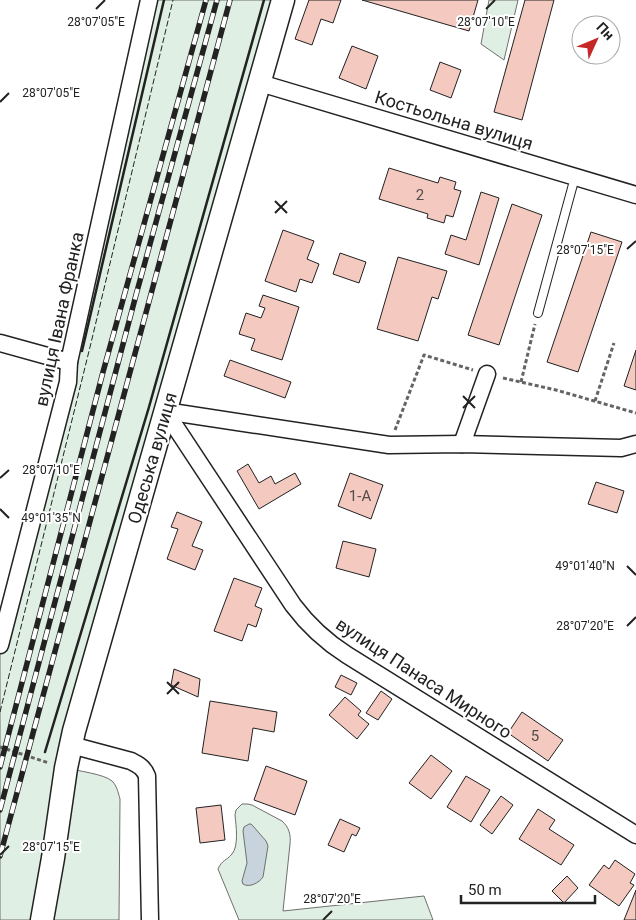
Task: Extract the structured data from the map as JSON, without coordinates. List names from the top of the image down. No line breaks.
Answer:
{"streets":{"main road":["Одеська вулиця"],"street":["Костьольна вулиця","вулиця Івана Франка","вулиця Панаса Мирного"]},"crossings":[["Костьольна вулиця","Одеська вулиця"],["Одеська вулиця","вулиця Панаса Мирного"]],"house_numbers":["2","1-А","5"],"scale_bar":"50 m","north":"top right","coordinates":["28°07'05\"E","28°07'10\"E","28°07'15\"E","49°01'35\"N","49°01'40\"N","28°07'20\"E"]}
